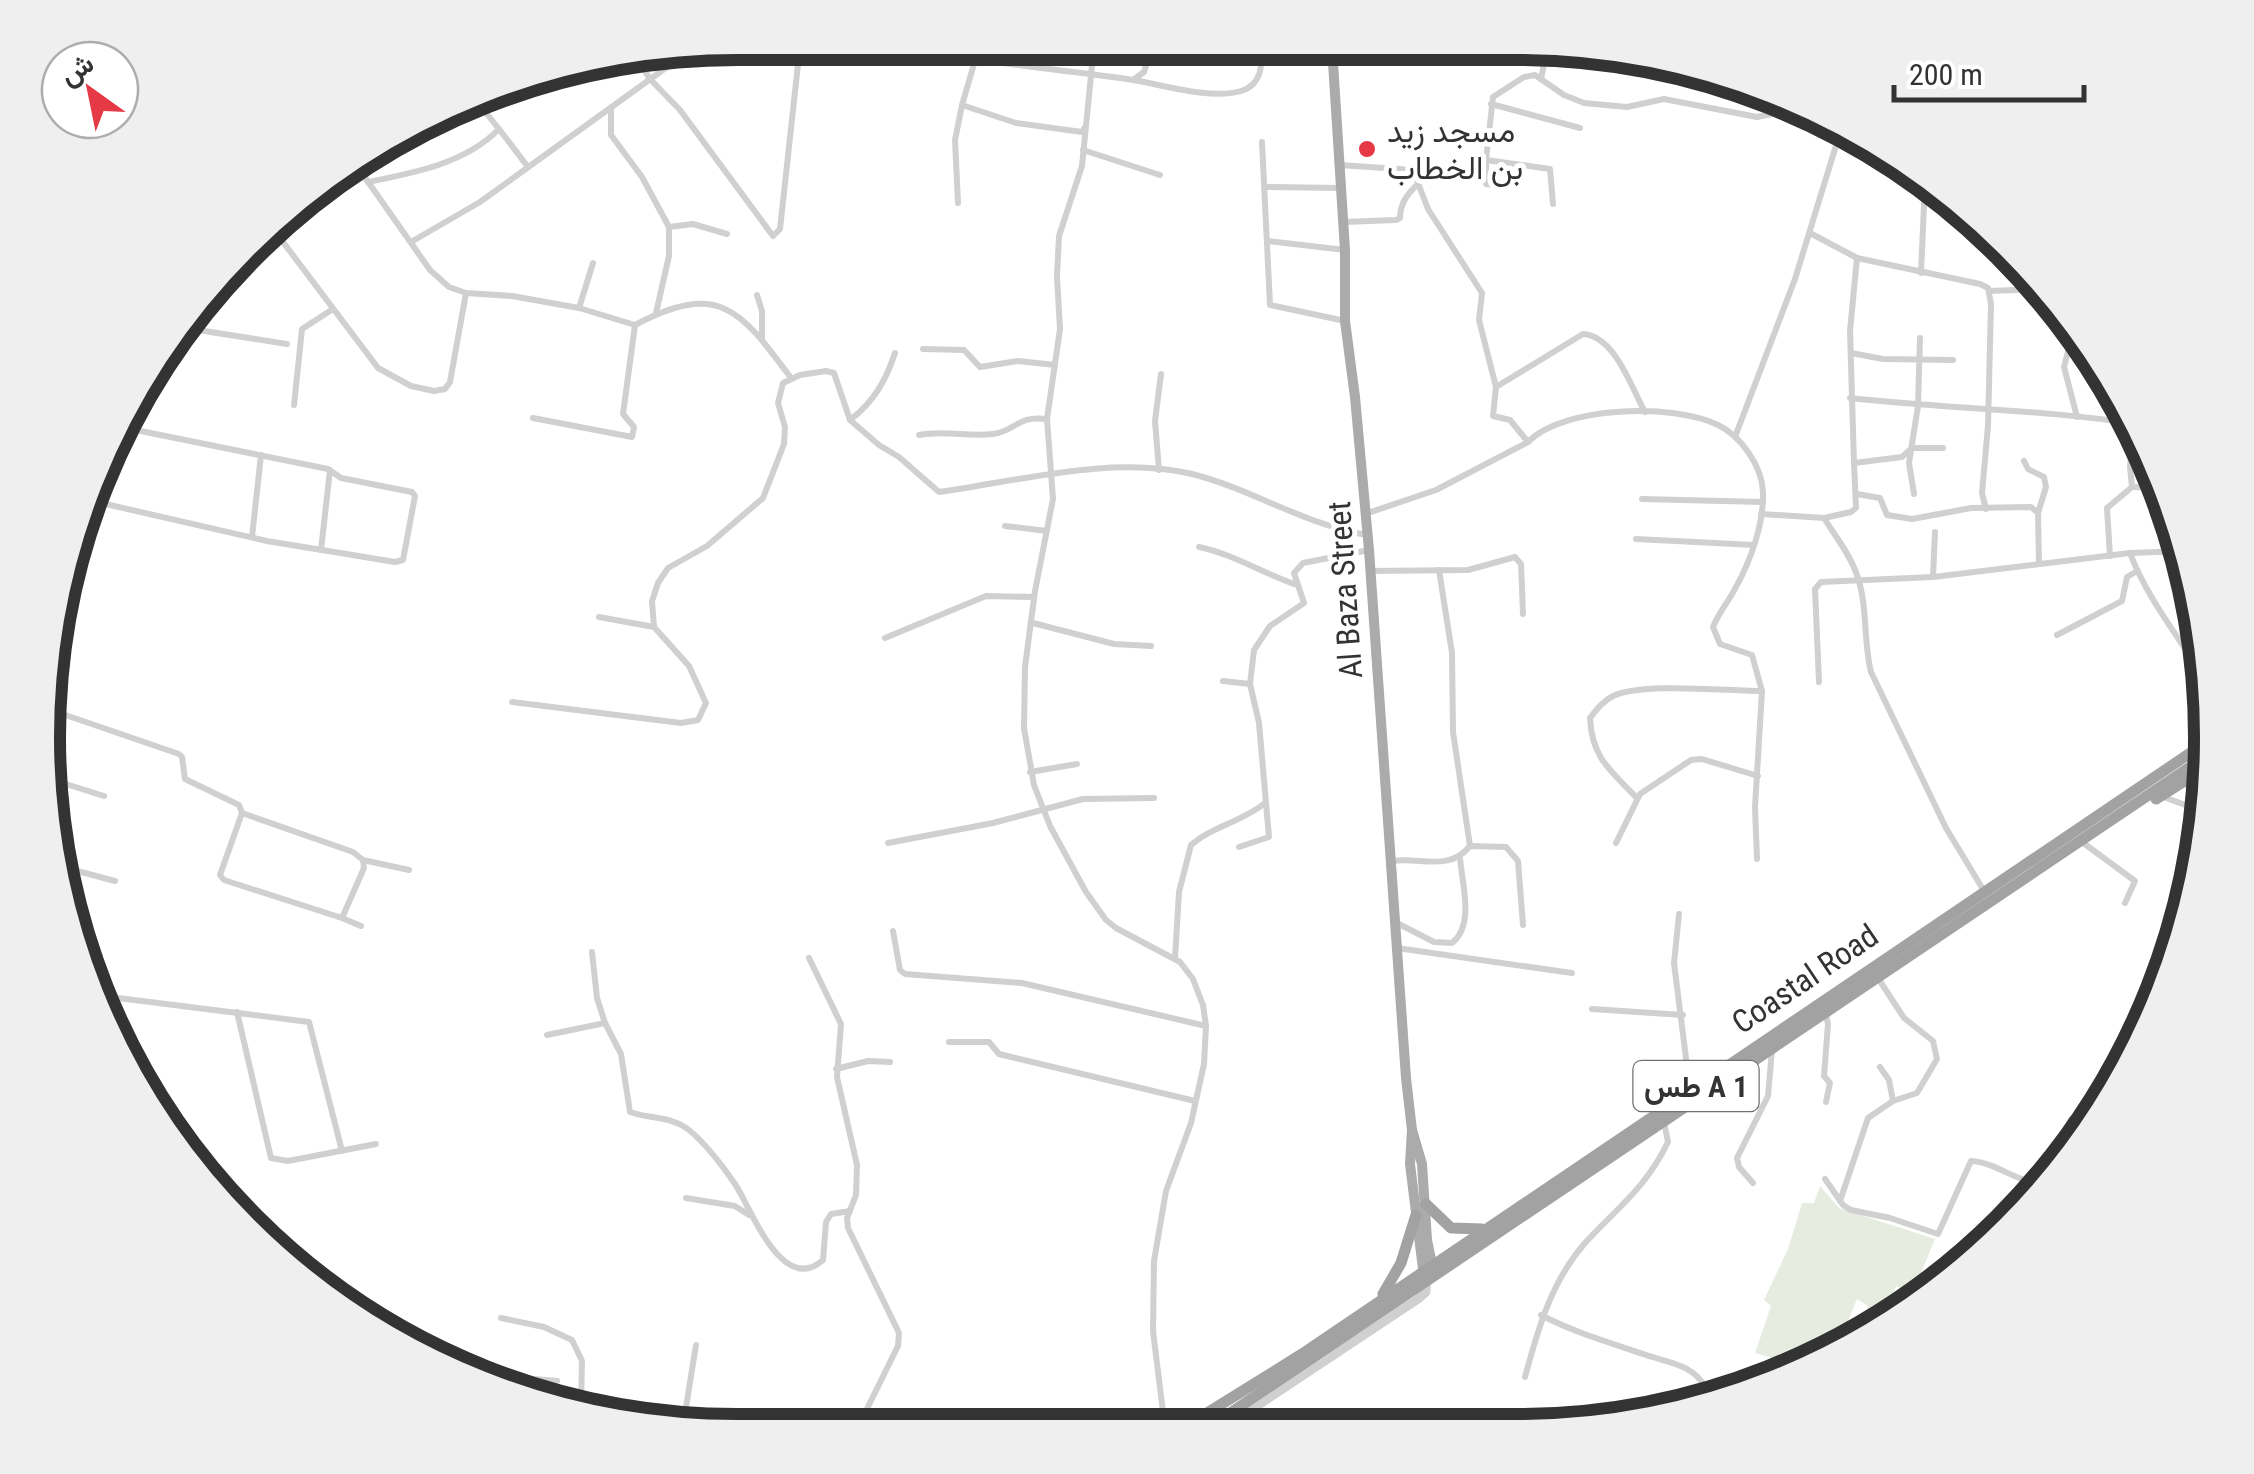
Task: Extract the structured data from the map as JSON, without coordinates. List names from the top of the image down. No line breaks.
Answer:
{"streets":{"highway":["Coastal Road","طس A 1"],"main road":["Al Baza Street"]},"places":["مسجد زيد بن الخطاب"],"scale_bar":"200 m","north":"top left"}
